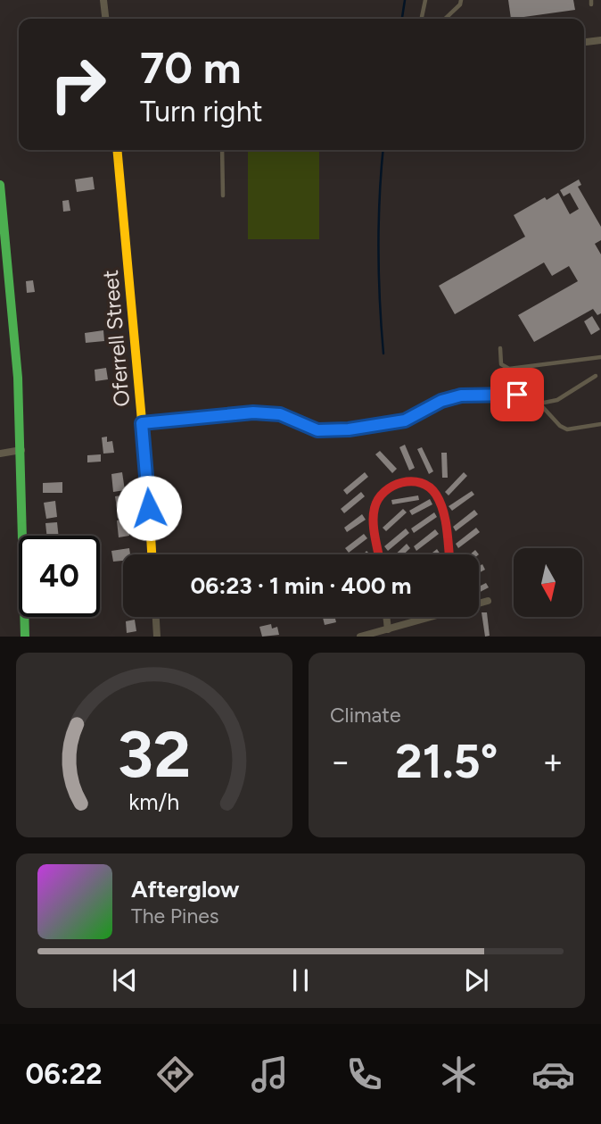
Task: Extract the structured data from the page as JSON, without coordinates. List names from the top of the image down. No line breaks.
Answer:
{"streets":{"street":["Oferrell Street"]},"north":"bottom","page":{"turn":["70 m","Turn right"],"limit":"40","trip":"06:23 · 1 min · 400 m","tile":"Climate","heat":["−","21.5°","+"],"song":["Afterglow","The Pines"],"tabs":"06:22","gauge":["32","km/h"]}}
